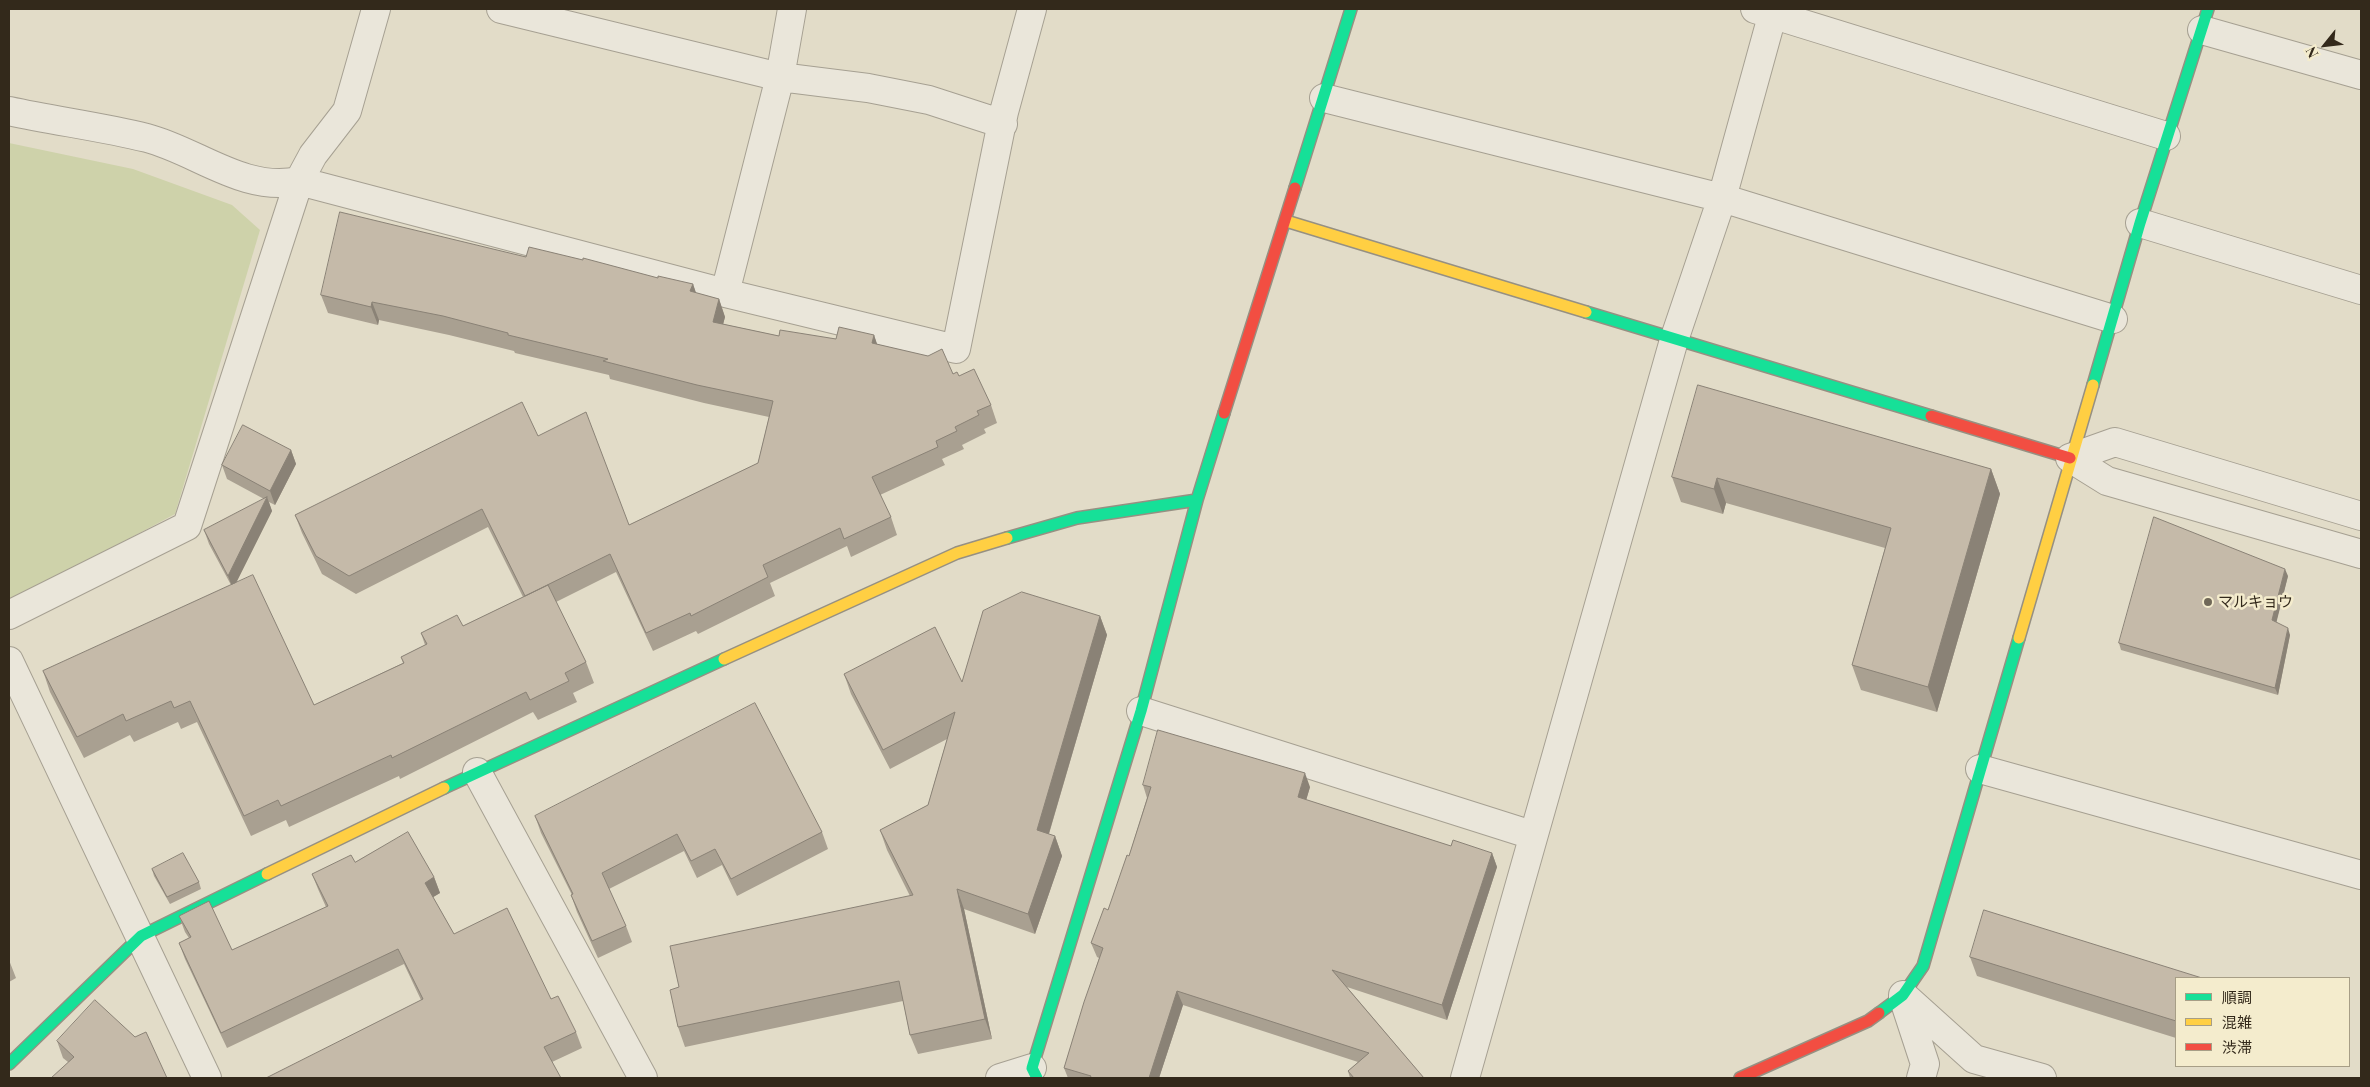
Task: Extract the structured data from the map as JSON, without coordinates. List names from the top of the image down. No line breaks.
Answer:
{"places":["マルキョウ"],"legend":["順調","混雑","渋滞"],"north":"bottom left"}
